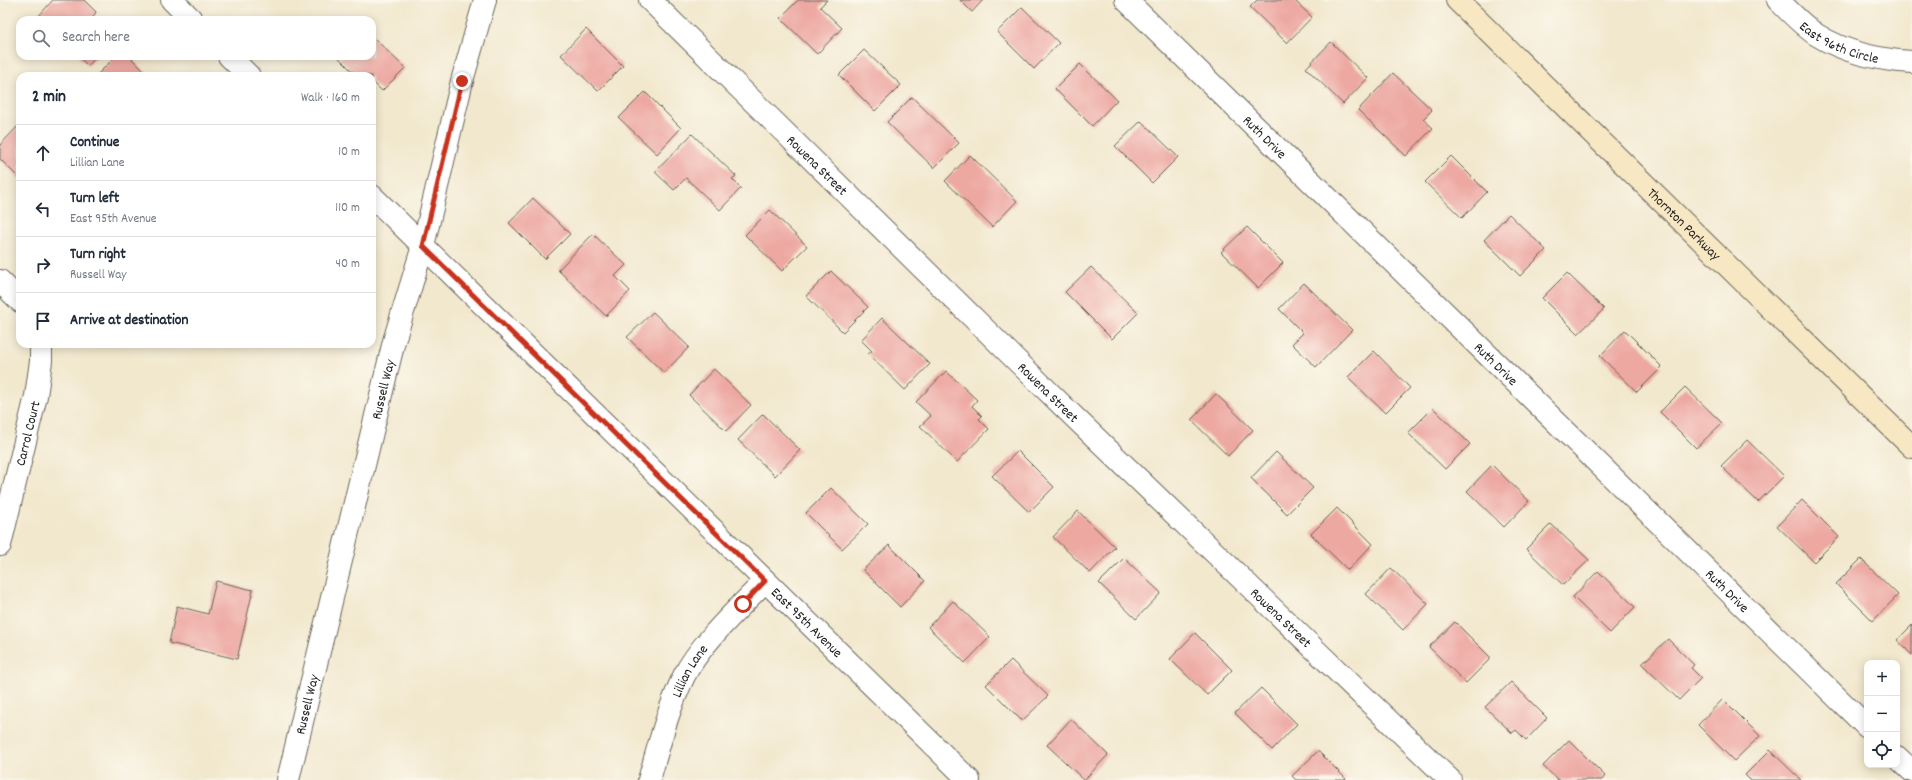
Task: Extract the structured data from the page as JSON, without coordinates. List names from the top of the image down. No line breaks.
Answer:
{"streets":{"main road":["Thornton Parkway"],"street":["East 96th Circle","Ruth Drive","Rowena Street","Russell Way","Carrol Court","East 95th Avenue","Lillian Lane"]},"crossings":[["Russell Way","East 95th Avenue"],["East 95th Avenue","Lillian Lane"]],"page":{"search":"Search here","heading":["2 min","Walk · 160 m"],"list":[["Continue","Lillian Lane","10 m"],["Turn left","East 95th Avenue","110 m"],["Turn right","Russell Way","40 m"],"Arrive at destination"],"map_buttons":["+","−"]}}
